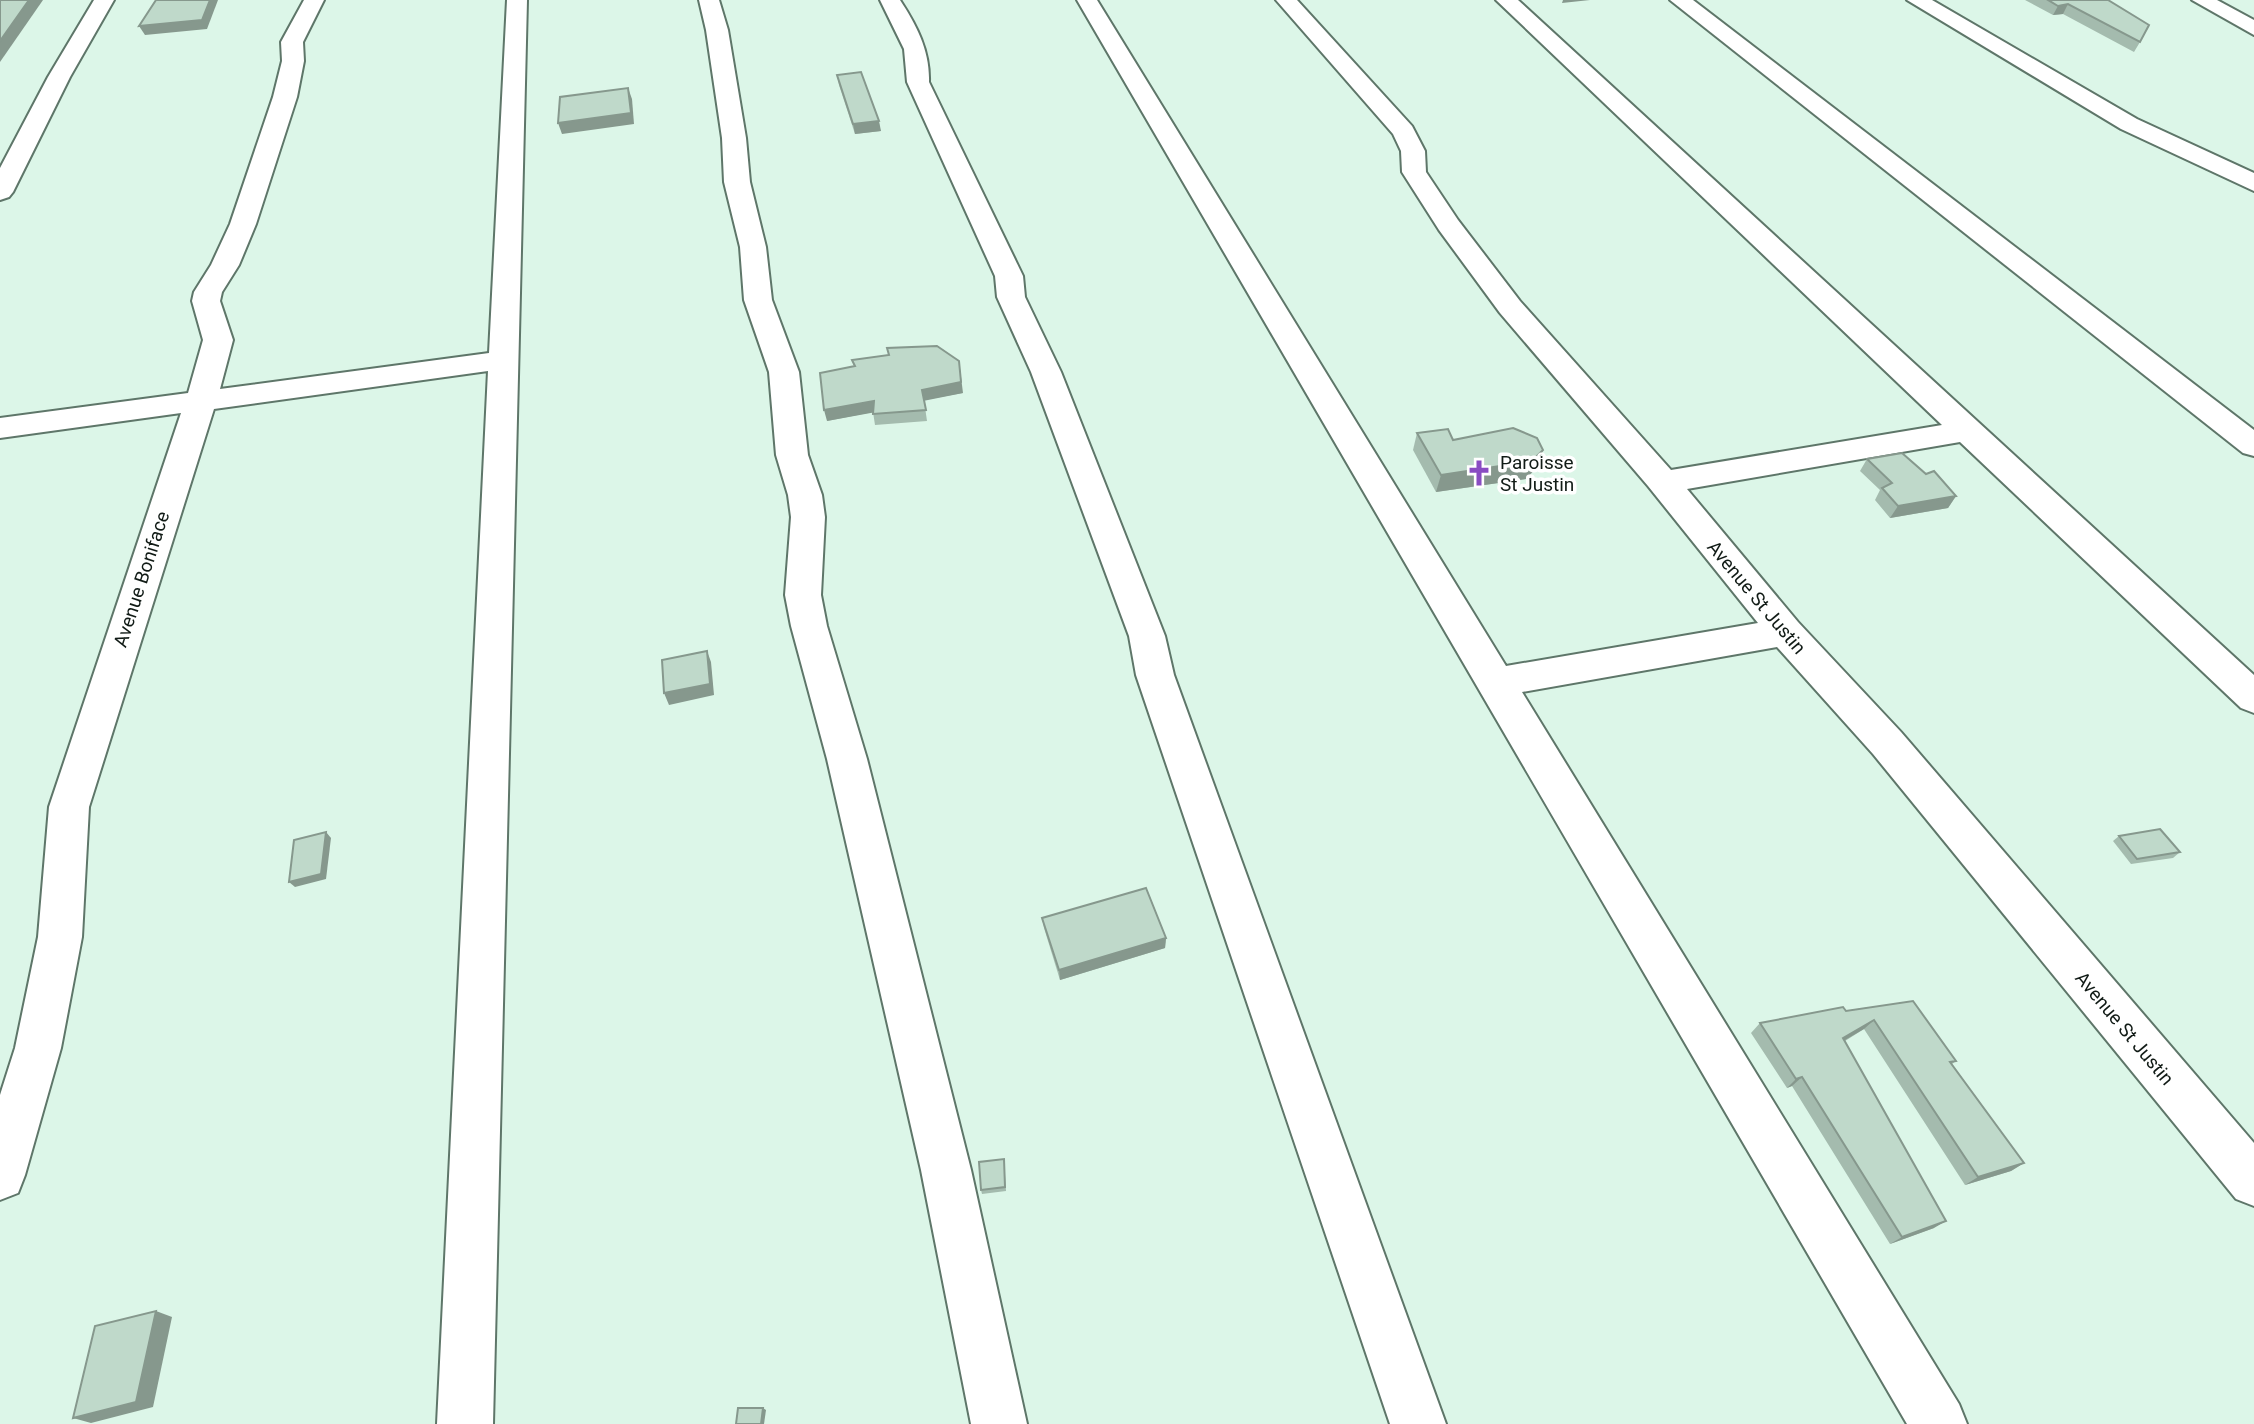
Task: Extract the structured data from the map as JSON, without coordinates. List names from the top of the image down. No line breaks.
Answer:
{"streets":{"street":["Avenue Boniface","Avenue St Justin"]},"places":{"church":["Paroisse St Justin"]}}
